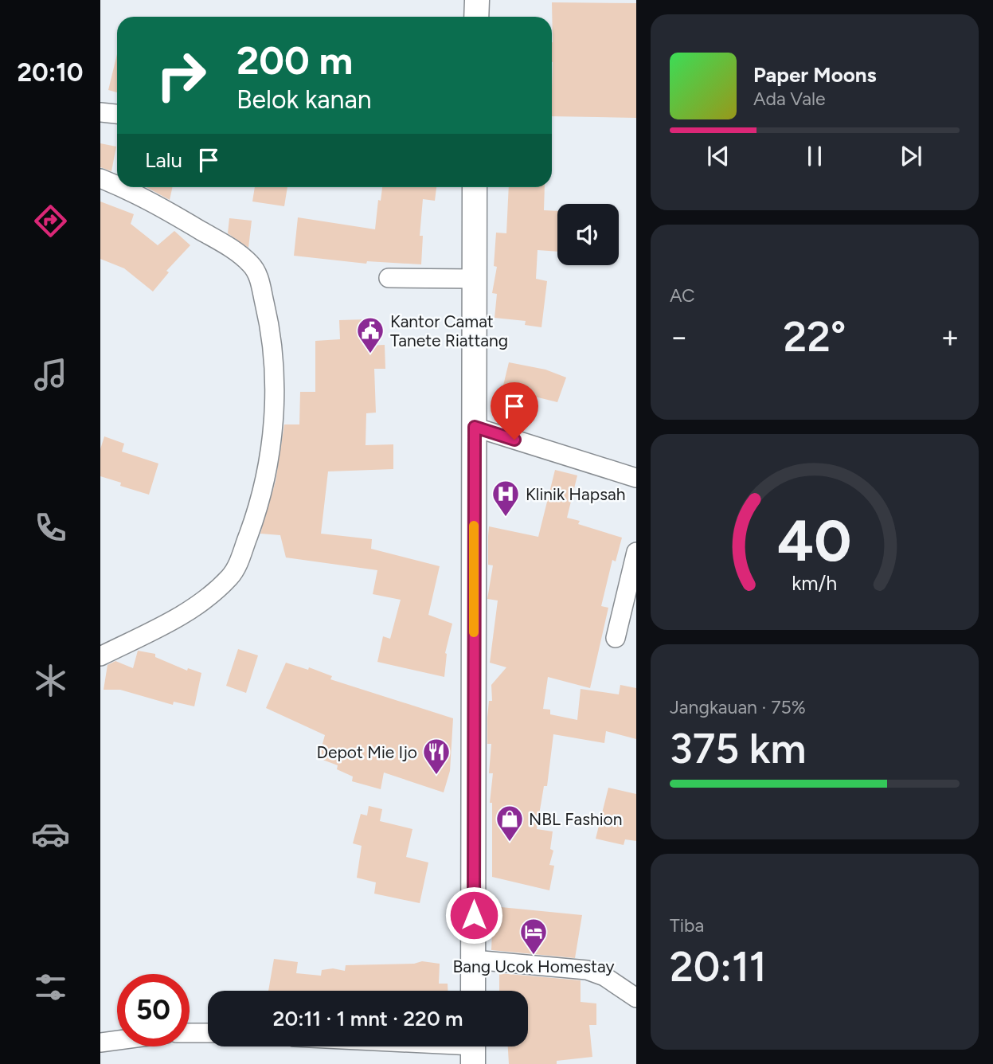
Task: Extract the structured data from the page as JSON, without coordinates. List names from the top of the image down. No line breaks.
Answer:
{"places":{"public building":["Kantor Camat Tanete Riattang"],"hospital":["Klinik Hapsah"],"restaurant":["Depot Mie Ijo"],"shop":["NBL Fashion"],"hotel":["Bang Ucok Homestay"]},"page":{"tabs":"20:10","turn":["200 m","Belok kanan"],"song":["Paper Moons","Ada Vale"],"then":"Lalu","tile":["AC",["Jangkauan · 75%","375 km"],["Tiba","20:11"]],"heat":["−","22°","+"],"limit":"50","trip":"20:11 · 1 mnt · 220 m","gauge":["40","km/h"]}}
